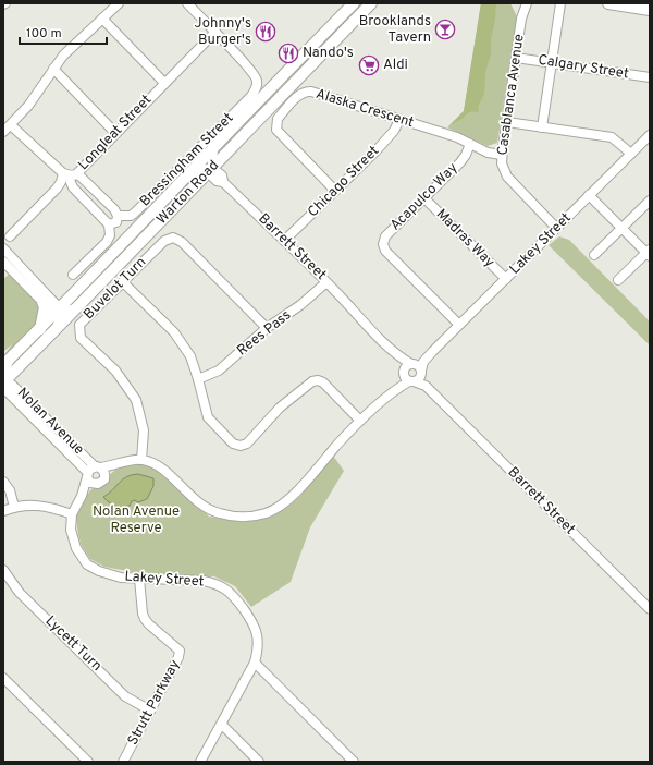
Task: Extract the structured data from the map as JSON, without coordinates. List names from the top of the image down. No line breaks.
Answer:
{"streets":{"main road":["Warton Road"],"street":["Calgary Street","Casablanca Avenue","Alaska Crescent","Longleat Street","Bressingham Street","Chicago Street","Acapulco Way","Madras Way","Lakey Street","Barrett Street","Buvelot Turn","Rees Pass","Nolan Avenue","Lycett Turn","Strutt Parkway"]},"crossings":[["Calgary Street","Casablanca Avenue"],["Casablanca Avenue","Alaska Crescent"],["Casablanca Avenue","Lakey Street"],["Alaska Crescent","Chicago Street"],["Alaska Crescent","Acapulco Way"],["Longleat Street","Bressingham Street"],["Chicago Street","Barrett Street"],["Warton Road","Barrett Street"],["Warton Road","Nolan Avenue"],["Acapulco Way","Madras Way"],["Acapulco Way","Lakey Street"],["Madras Way","Lakey Street"],["Lakey Street","Barrett Street"],["Lakey Street","Buvelot Turn"],["Lakey Street","Nolan Avenue"],["Lakey Street","Strutt Parkway"],["Barrett Street","Rees Pass"],["Buvelot Turn","Rees Pass"],["Lycett Turn","Strutt Parkway"]],"parks":["Nolan Avenue Reserve"],"places":{"bar":["Brooklands Tavern"],"restaurant":["Johnny's Burger's","Nando's"],"supermarket":["Aldi"]},"scale_bar":"100 m"}
